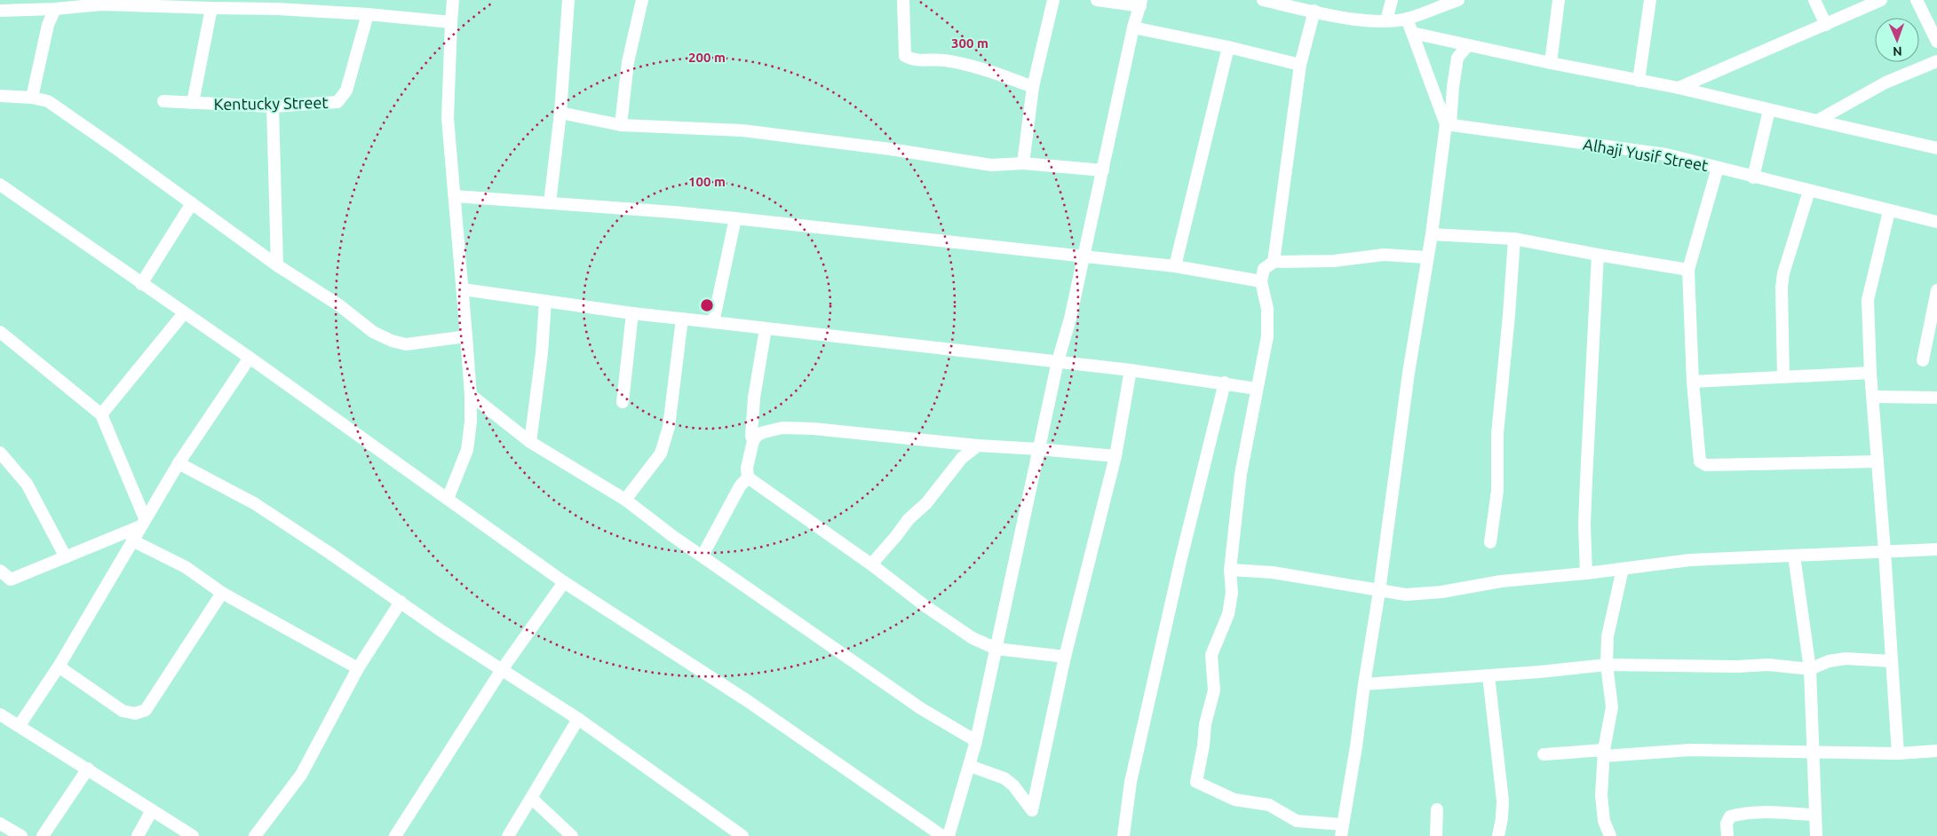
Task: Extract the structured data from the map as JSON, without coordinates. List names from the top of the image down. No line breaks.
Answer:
{"streets":{"street":["Kentucky Street","Alhaji Yusif Street"]},"north":"bottom","rings":["300 m","200 m","100 m"]}
